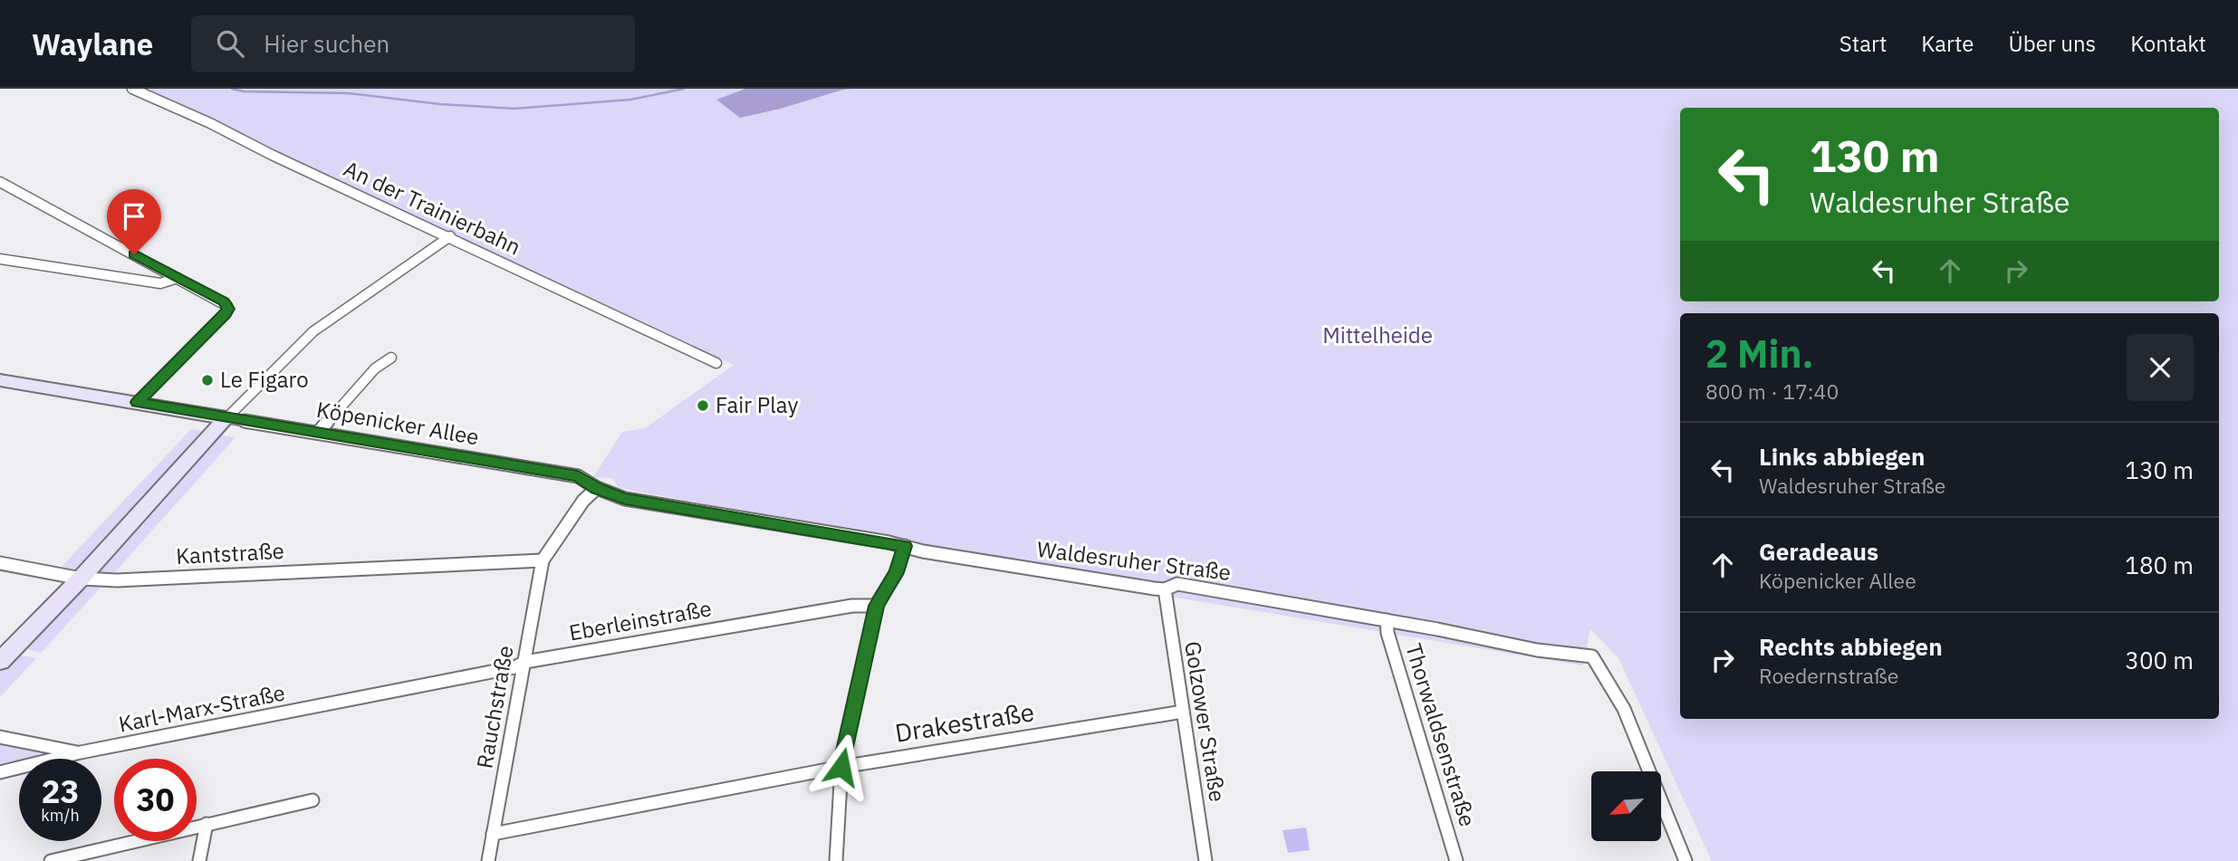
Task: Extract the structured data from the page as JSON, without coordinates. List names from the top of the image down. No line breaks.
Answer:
{"streets":{"street":["An der Trainierbahn","Köpenicker Allee","Kantstraße","Waldesruher Straße","Eberleinstraße","Rauchstraße","Karl-Marx-Straße","Golzower Straße","Drakestraße","Thorwaldsenstraße"]},"crossings":[["Köpenicker Allee","Waldesruher Straße"],["Köpenicker Allee","Rauchstraße"],["Kantstraße","Rauchstraße"],["Waldesruher Straße","Rauchstraße"],["Waldesruher Straße","Golzower Straße"],["Waldesruher Straße","Thorwaldsenstraße"],["Eberleinstraße","Rauchstraße"],["Eberleinstraße","Karl-Marx-Straße"],["Rauchstraße","Drakestraße"],["Golzower Straße","Drakestraße"]],"parks":["Mittelheide"],"places":["Le Figaro","Fair Play"],"north":"bottom left","page":{"header":"Waylane","search":"Hier suchen","nav":["Start","Karte","Über uns","Kontakt"],"turn":["130 m","Waldesruher Straße"],"heading":["2 Min.","800 m · 17:40"],"list":[{"name":"Links abbiegen","note":"Waldesruher Straße","value":"130 m"},{"name":"Geradeaus","note":"Köpenicker Allee","value":"180 m"},{"name":"Rechts abbiegen","note":"Roedernstraße","value":"300 m"}],"speed":"23 km/h","limit":"30"}}
